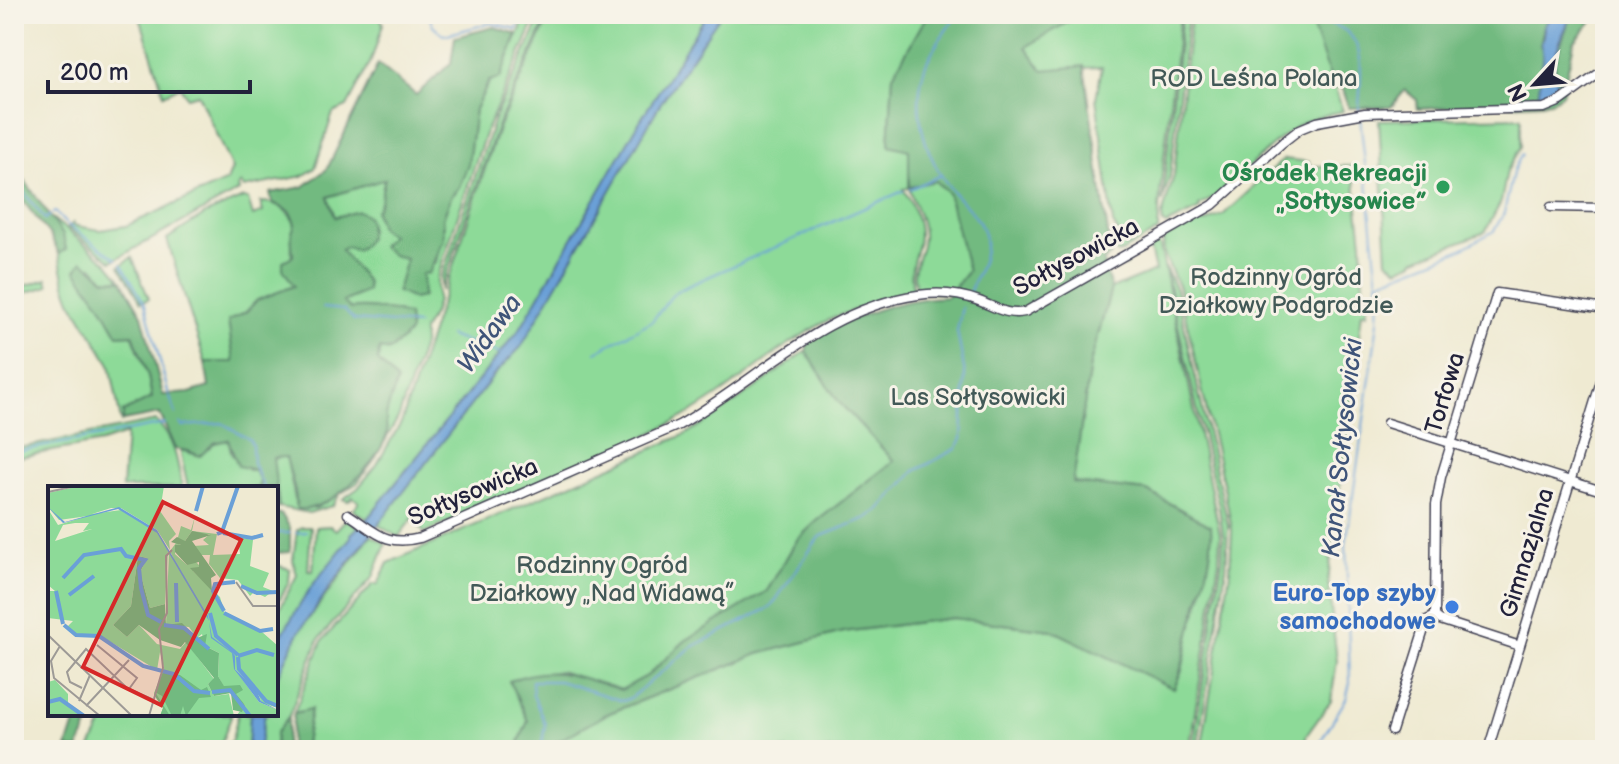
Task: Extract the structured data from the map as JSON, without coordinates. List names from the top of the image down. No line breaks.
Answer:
{"streets":{"street":["Sołtysowicka","Torfowa","Gimnazjalna"]},"water":["Widawa","Kanał Sołtysowicki"],"parks":["ROD Leśna Polana","Rodzinny Ogród Działkowy Podgrodzie","Las Sołtysowicki","Rodzinny Ogród Działkowy „Nad Widawą”"],"places":["Ośrodek Rekreacji „Sołtysowice”","Euro-Top szyby samochodowe"],"scale_bar":"200 m","north":"bottom left"}
